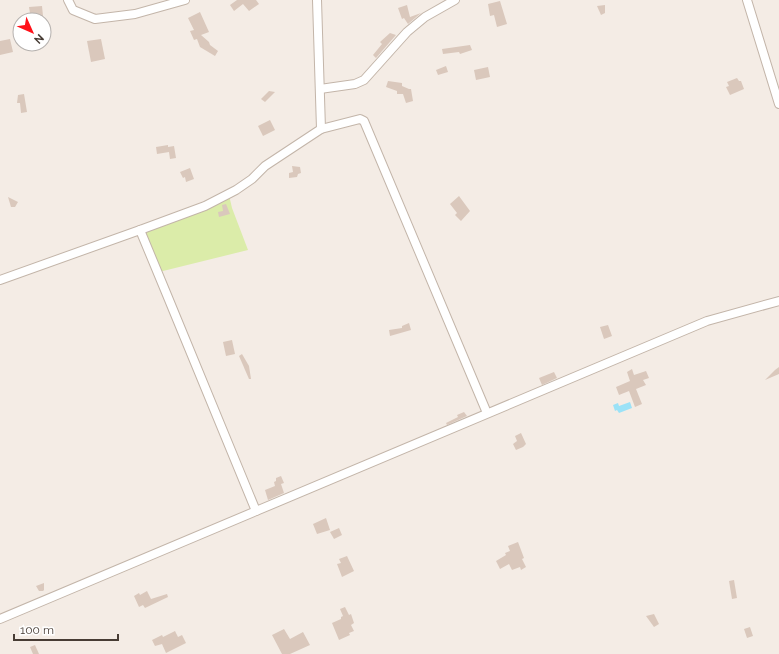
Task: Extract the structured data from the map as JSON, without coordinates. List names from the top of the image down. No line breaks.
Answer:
{"scale_bar":"100 m","north":"bottom right"}
